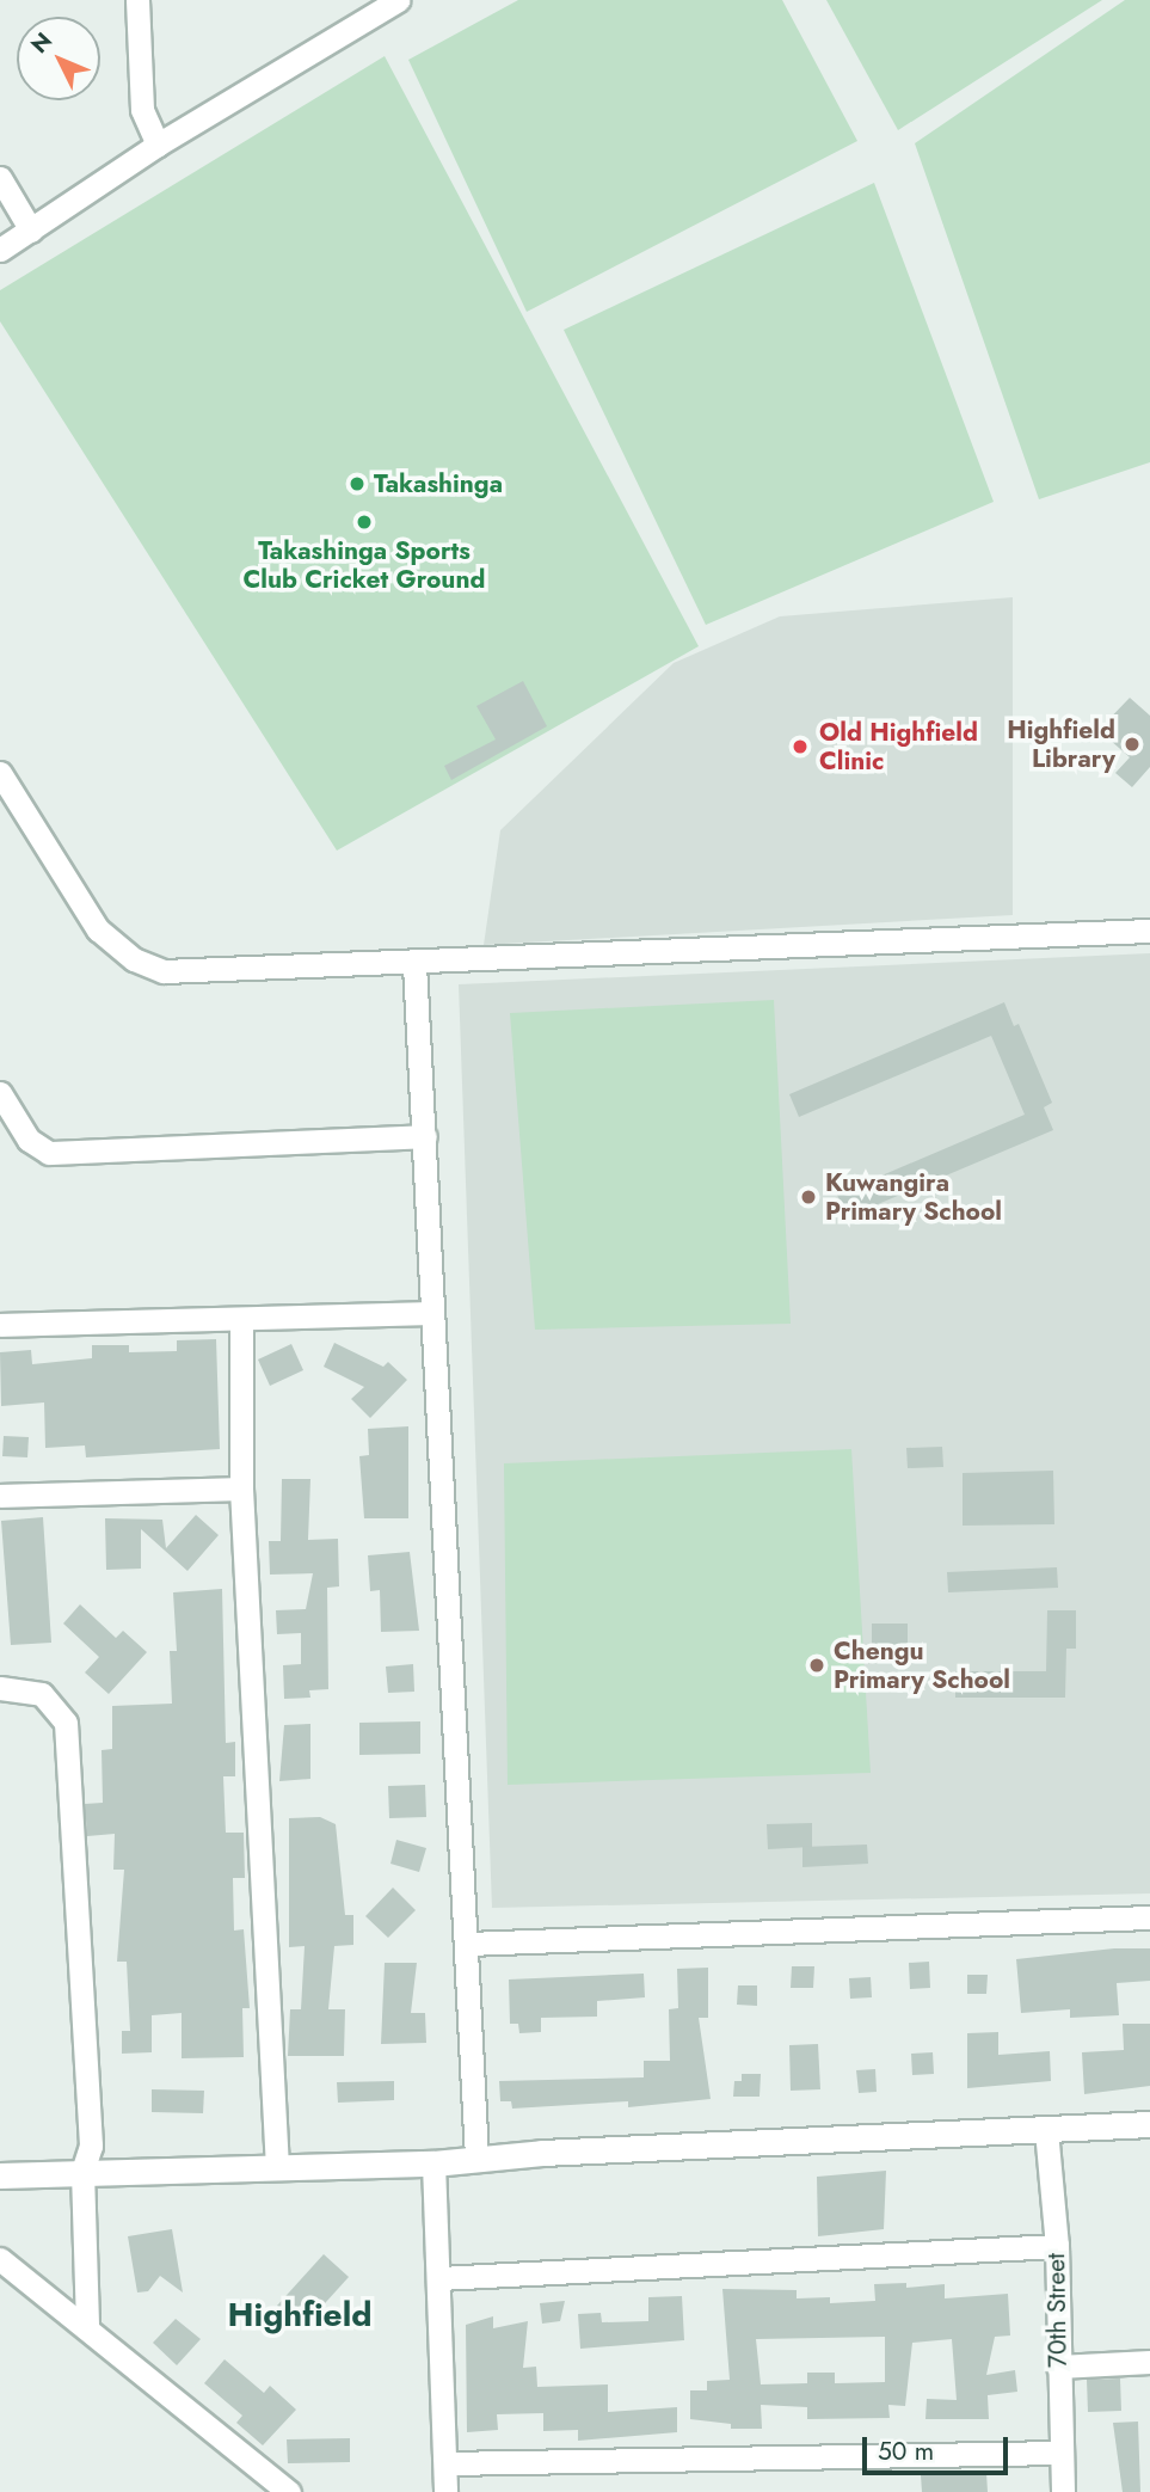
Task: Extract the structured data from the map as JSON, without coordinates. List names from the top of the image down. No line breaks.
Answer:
{"streets":{"street":["70th Street"]},"districts":["Highfield"],"places":["Takashinga","Takashinga Sports Club Cricket Ground","Highfield Library","Old Highfield Clinic","Kuwangira Primary School","Chengu Primary School"],"scale_bar":"50 m","north":"top left"}
